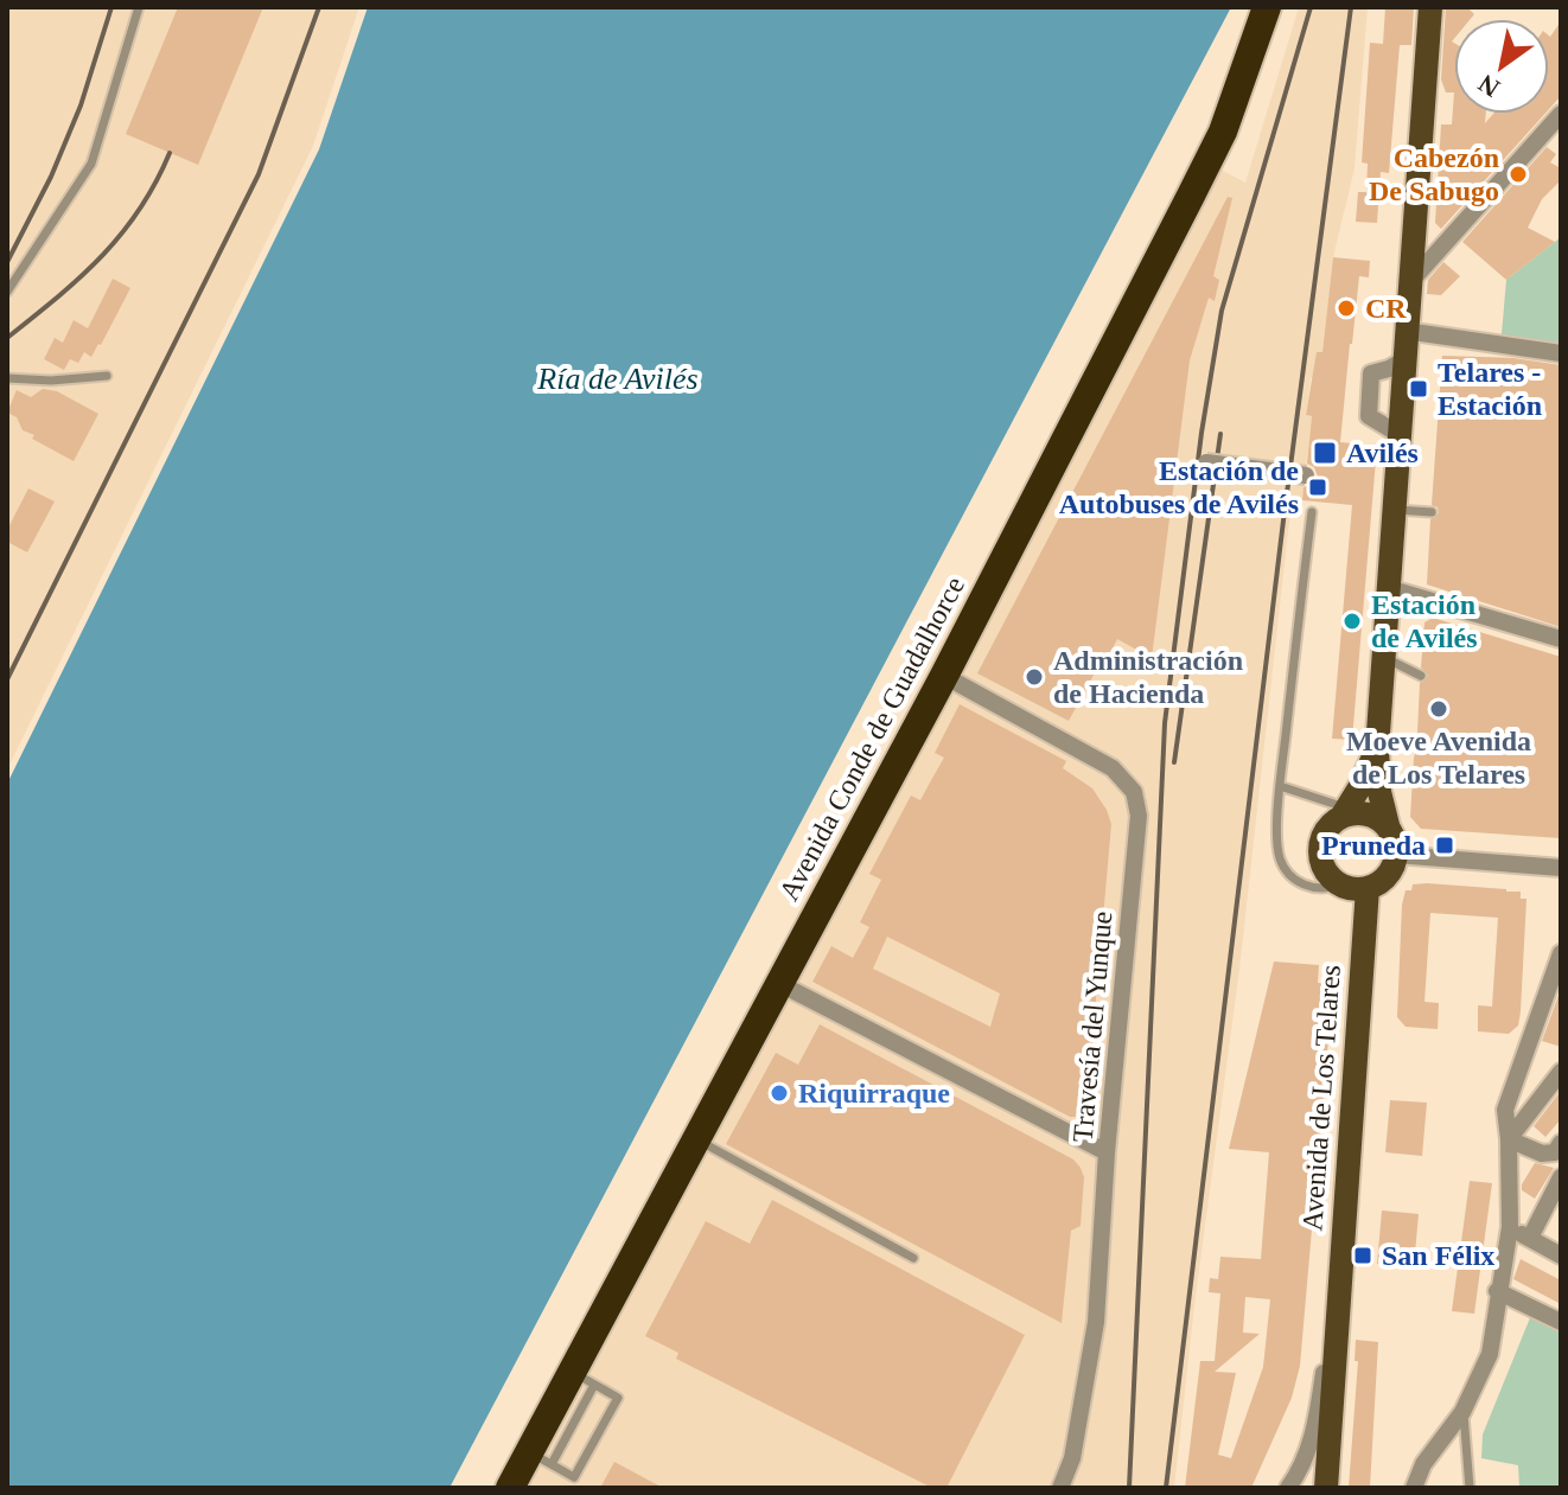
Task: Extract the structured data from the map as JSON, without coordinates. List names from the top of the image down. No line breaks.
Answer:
{"streets":{"highway":["Avenida Conde de Guadalhorce"],"main road":["Avenida de Los Telares"],"street":["Travesía del Yunque"]},"crossings":[["Avenida Conde de Guadalhorce","Travesía del Yunque"]],"water":["Ría de Avilés"],"places":{"other":["Cabezón De Sabugo","CR","Estación de Avilés","Administración de Hacienda","Moeve Avenida de Los Telares","Riquirraque"],"transit":["Telares - Estación","Avilés","Estación de Autobuses de Avilés","Pruneda","San Félix"]},"north":"bottom left"}
